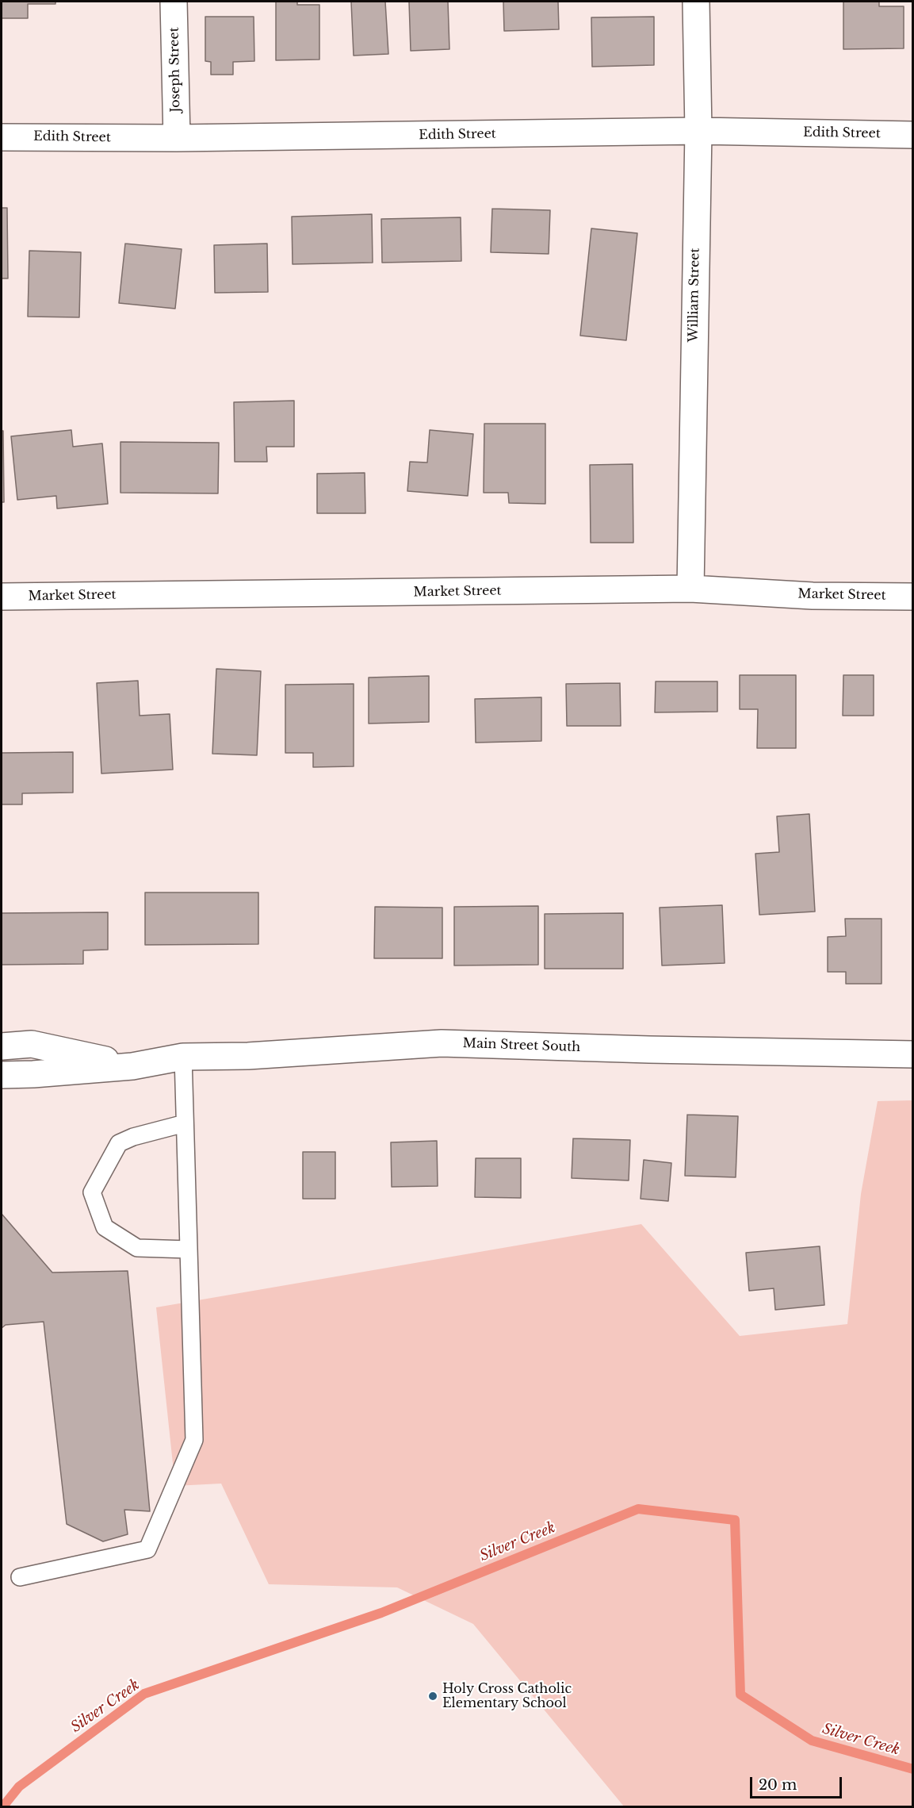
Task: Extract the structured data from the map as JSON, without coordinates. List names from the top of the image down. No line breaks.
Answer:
{"streets":{"street":["Joseph Street","Edith Street","William Street","Market Street","Main Street South"]},"crossings":[["Joseph Street","Edith Street"],["Edith Street","William Street"],["William Street","Market Street"]],"water":["Silver Creek"],"places":["Holy Cross Catholic Elementary School"],"scale_bar":"20 m"}
